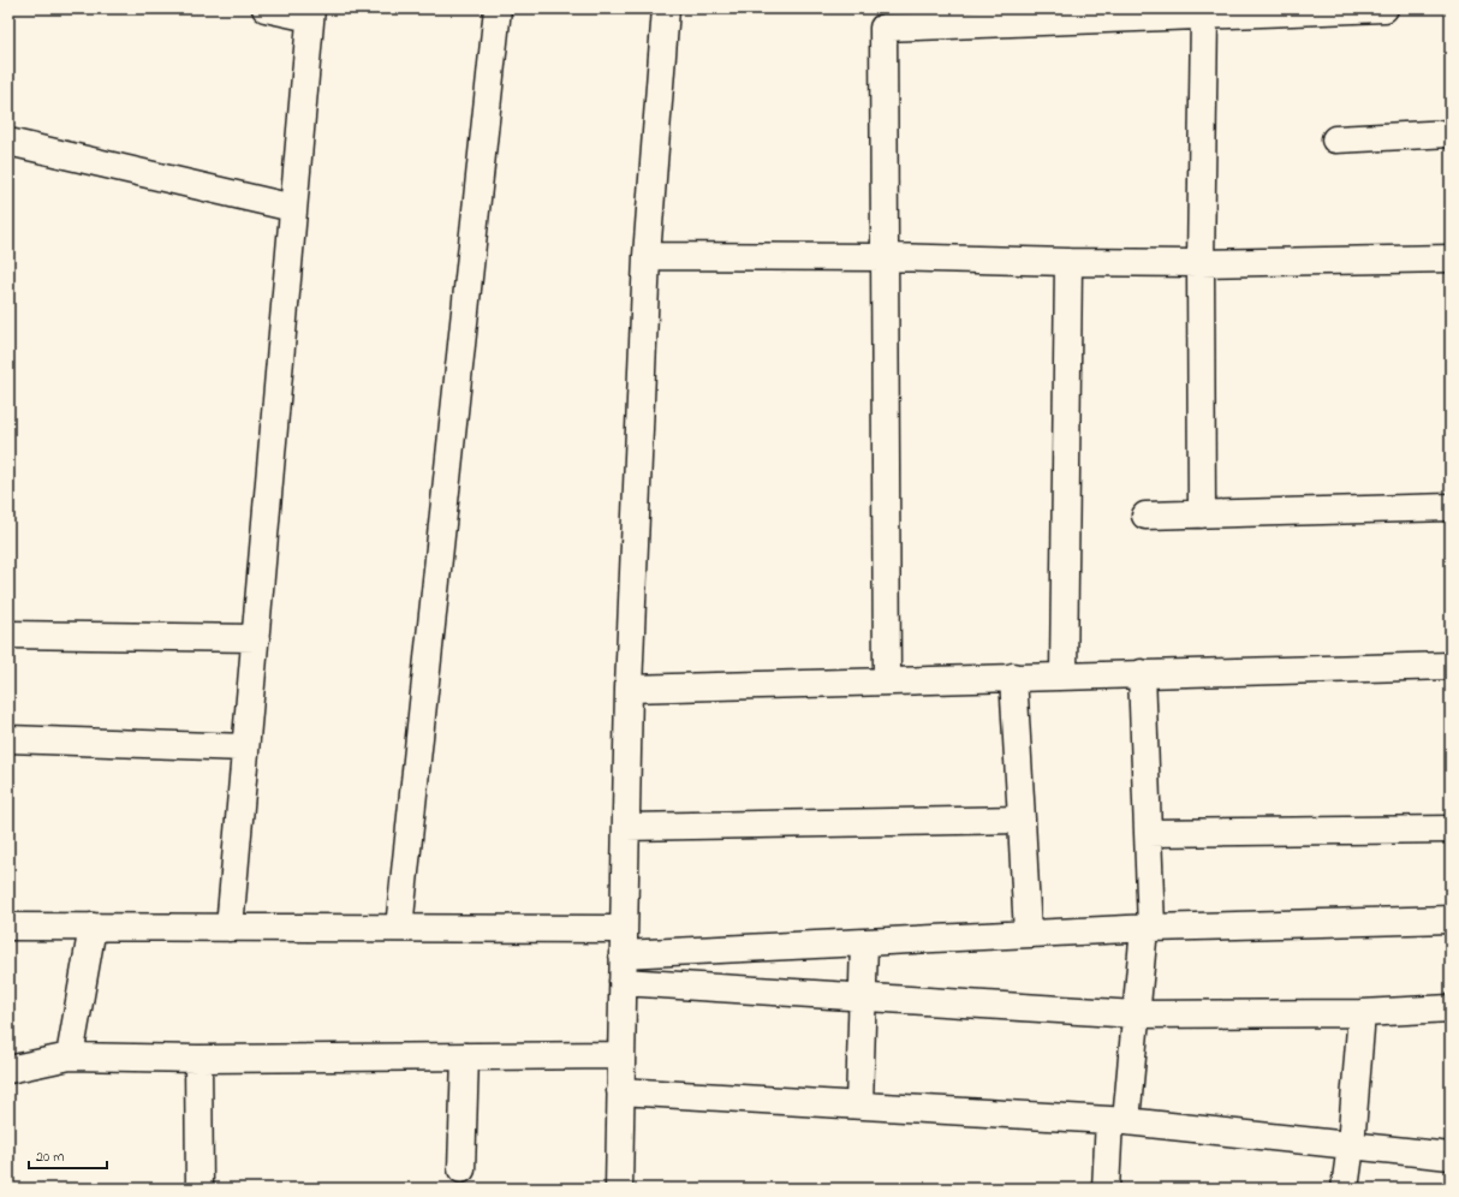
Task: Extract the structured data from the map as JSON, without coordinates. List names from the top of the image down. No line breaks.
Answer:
{"scale_bar":"20 m"}
